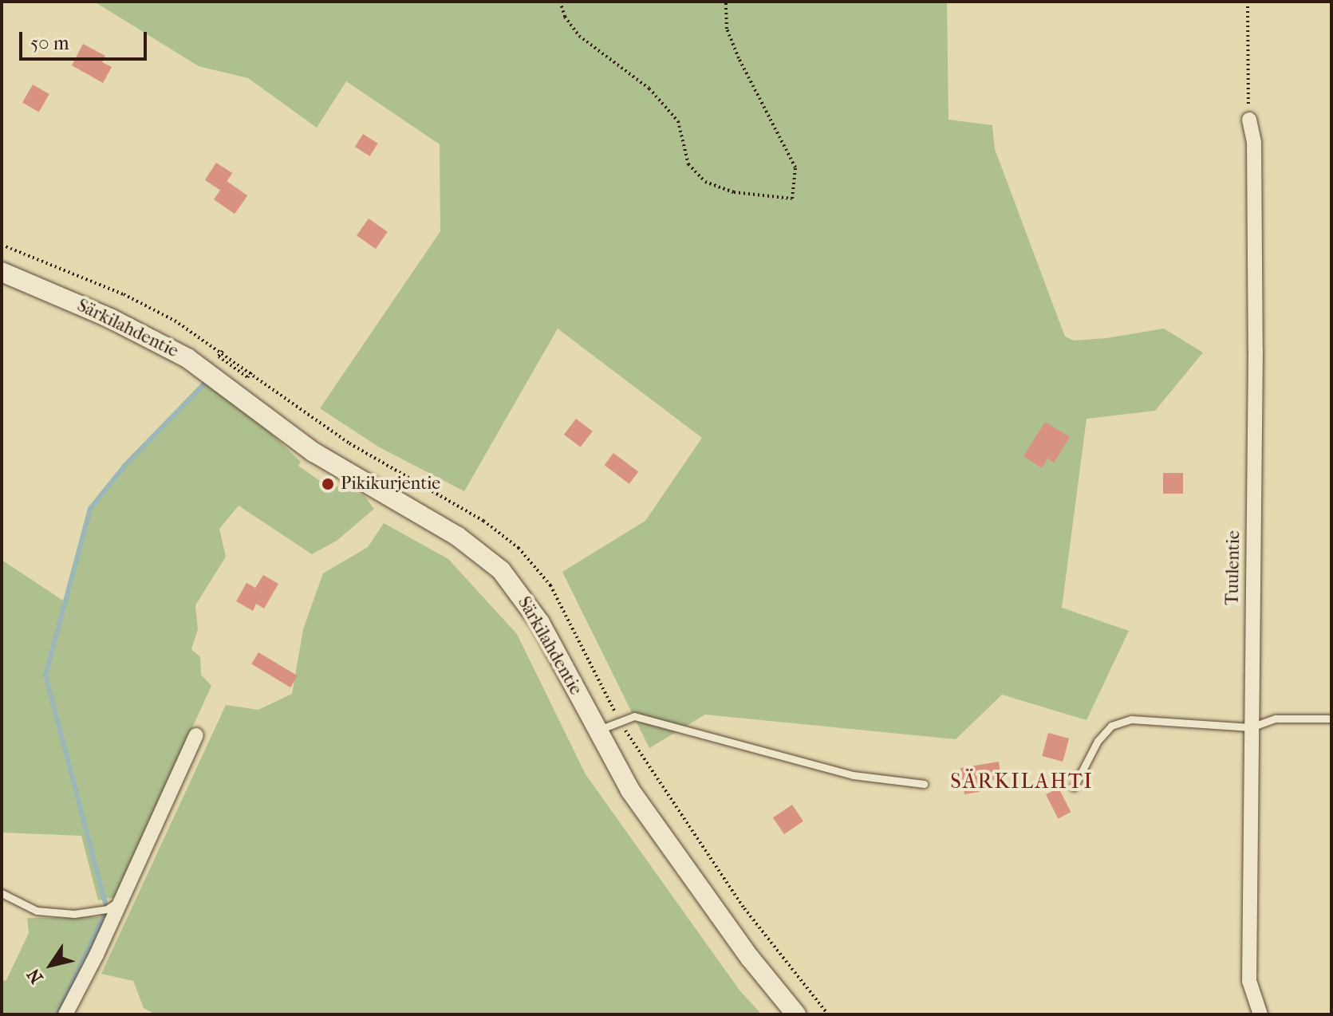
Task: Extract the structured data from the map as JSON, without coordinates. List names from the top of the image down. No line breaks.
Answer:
{"streets":{"street":["Särkilahdentie","Tuulentie"]},"districts":["SÄRKILAHTI"],"places":["Pikikurjentie"],"scale_bar":"50 m","north":"bottom left"}
